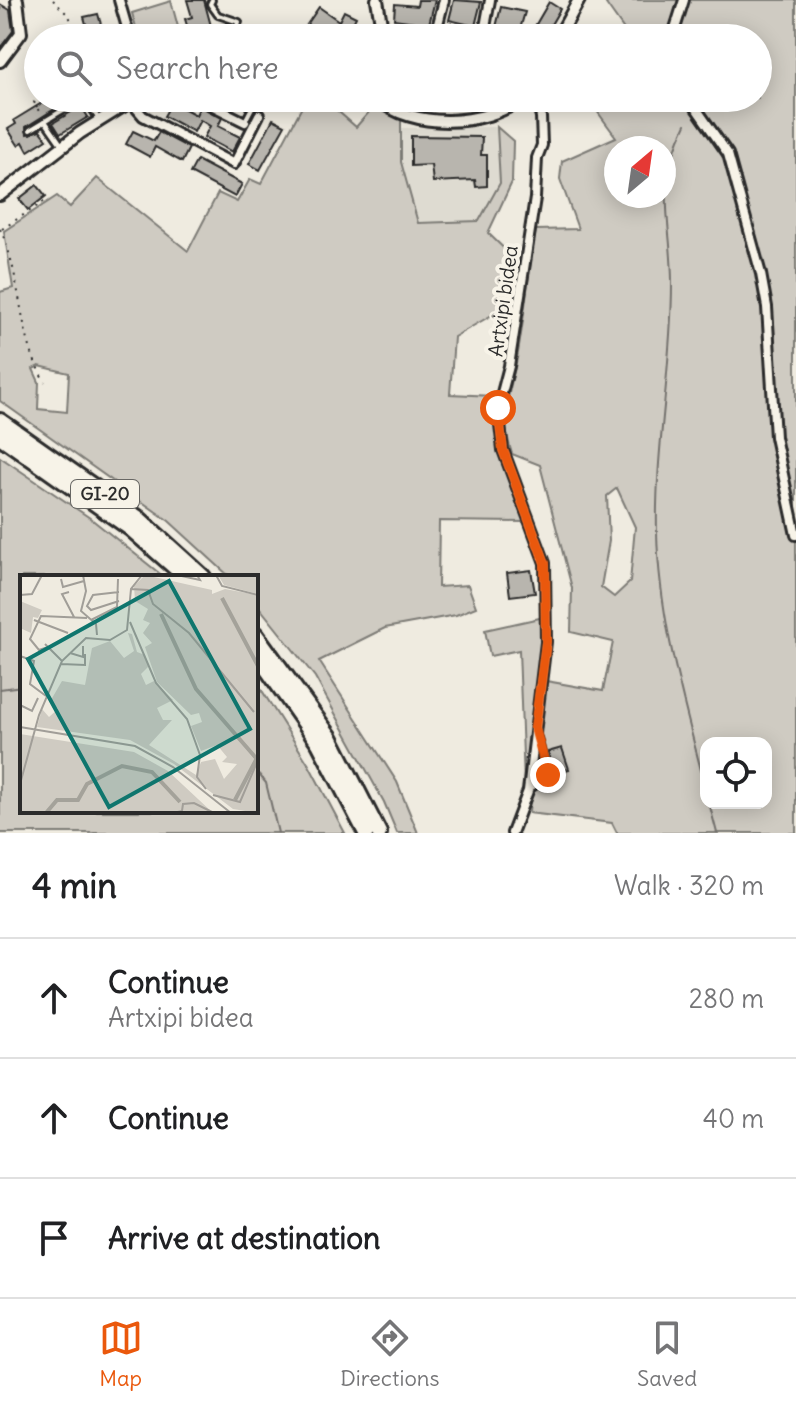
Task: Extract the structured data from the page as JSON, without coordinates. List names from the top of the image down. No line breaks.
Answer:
{"streets":{"highway":["GI-20"],"street":["Artxipi bidea"]},"north":"top right","page":{"search":"Search here","heading":["4 min","Walk · 320 m"],"list":[["Continue","Artxipi bidea","280 m"],["Continue","40 m"],"Arrive at destination"],"nav":["Map","Directions","Saved"]}}
